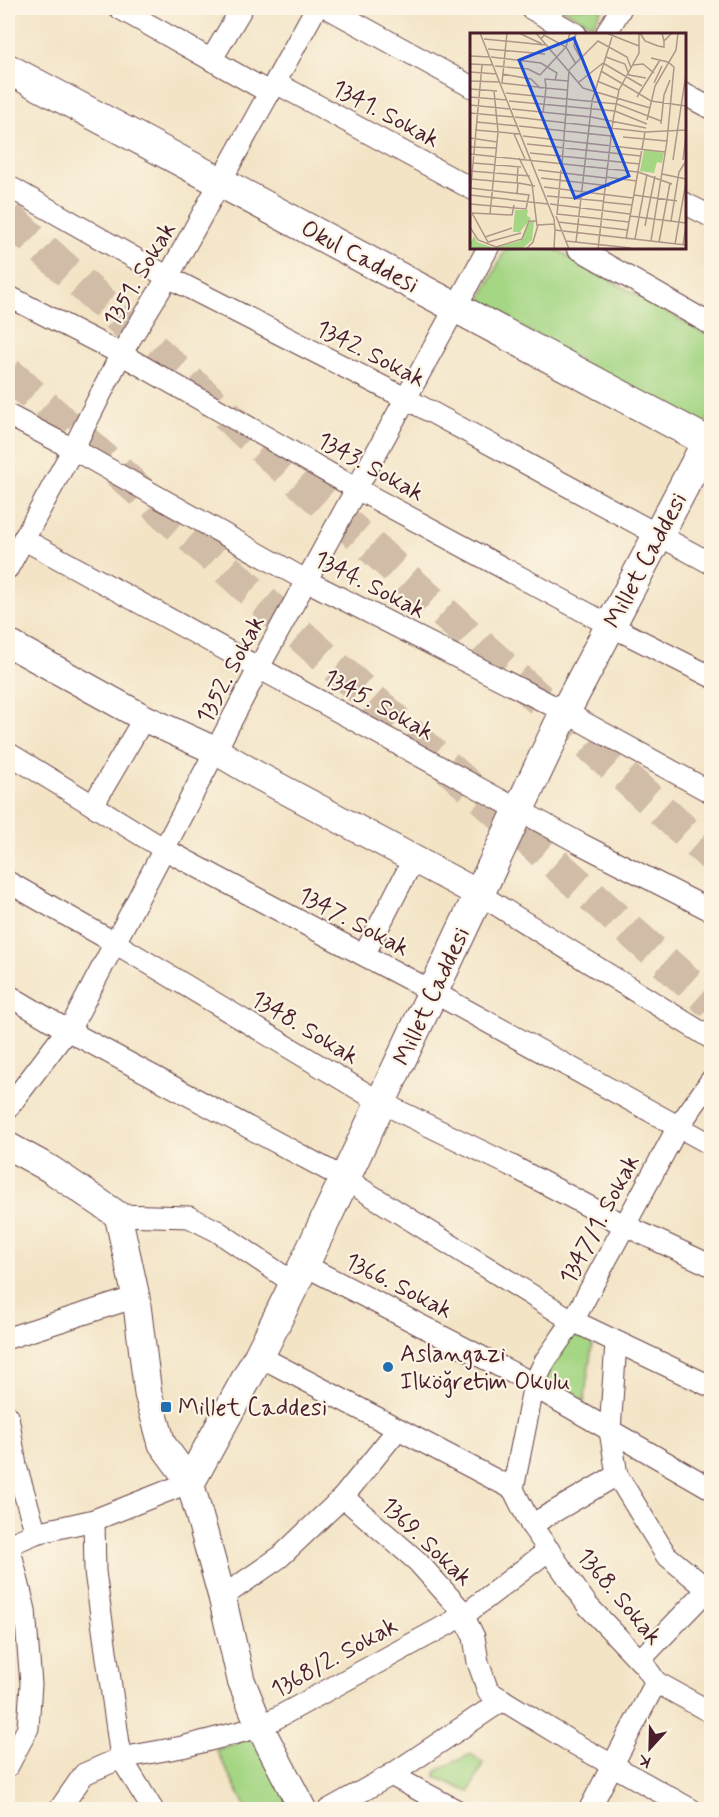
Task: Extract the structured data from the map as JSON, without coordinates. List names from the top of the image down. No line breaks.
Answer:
{"streets":{"main road":["Okul Caddesi","Millet Caddesi"],"street":["1341. Sokak","1351. Sokak","1342. Sokak","1343. Sokak","1344. Sokak","1352. Sokak","1345. Sokak","1347. Sokak","1348. Sokak","1347/1. Sokak","1366. Sokak","1369. Sokak","1368. Sokak","1368/2. Sokak"]},"crossings":[["1341. Sokak","1351. Sokak"],["Okul Caddesi","1351. Sokak"],["Okul Caddesi","Millet Caddesi"],["Okul Caddesi","1352. Sokak"],["1351. Sokak","1342. Sokak"],["1351. Sokak","1343. Sokak"],["1351. Sokak","1344. Sokak"],["1351. Sokak","1345. Sokak"],["1342. Sokak","Millet Caddesi"],["1342. Sokak","1352. Sokak"],["1343. Sokak","Millet Caddesi"],["1343. Sokak","1352. Sokak"],["Millet Caddesi","1344. Sokak"],["Millet Caddesi","1345. Sokak"],["Millet Caddesi","1347. Sokak"],["Millet Caddesi","1348. Sokak"],["Millet Caddesi","1366. Sokak"],["1344. Sokak","1352. Sokak"],["1352. Sokak","1345. Sokak"],["1352. Sokak","1347. Sokak"],["1352. Sokak","1348. Sokak"],["1347. Sokak","1347/1. Sokak"],["1348. Sokak","1347/1. Sokak"],["1347/1. Sokak","1366. Sokak"],["1347/1. Sokak","1368. Sokak"],["1369. Sokak","1368/2. Sokak"],["1368. Sokak","1368/2. Sokak"]],"places":{"other":["Aslangazi Ilköğretim Okulu"],"transit":["Millet Caddesi"]},"north":"bottom"}
